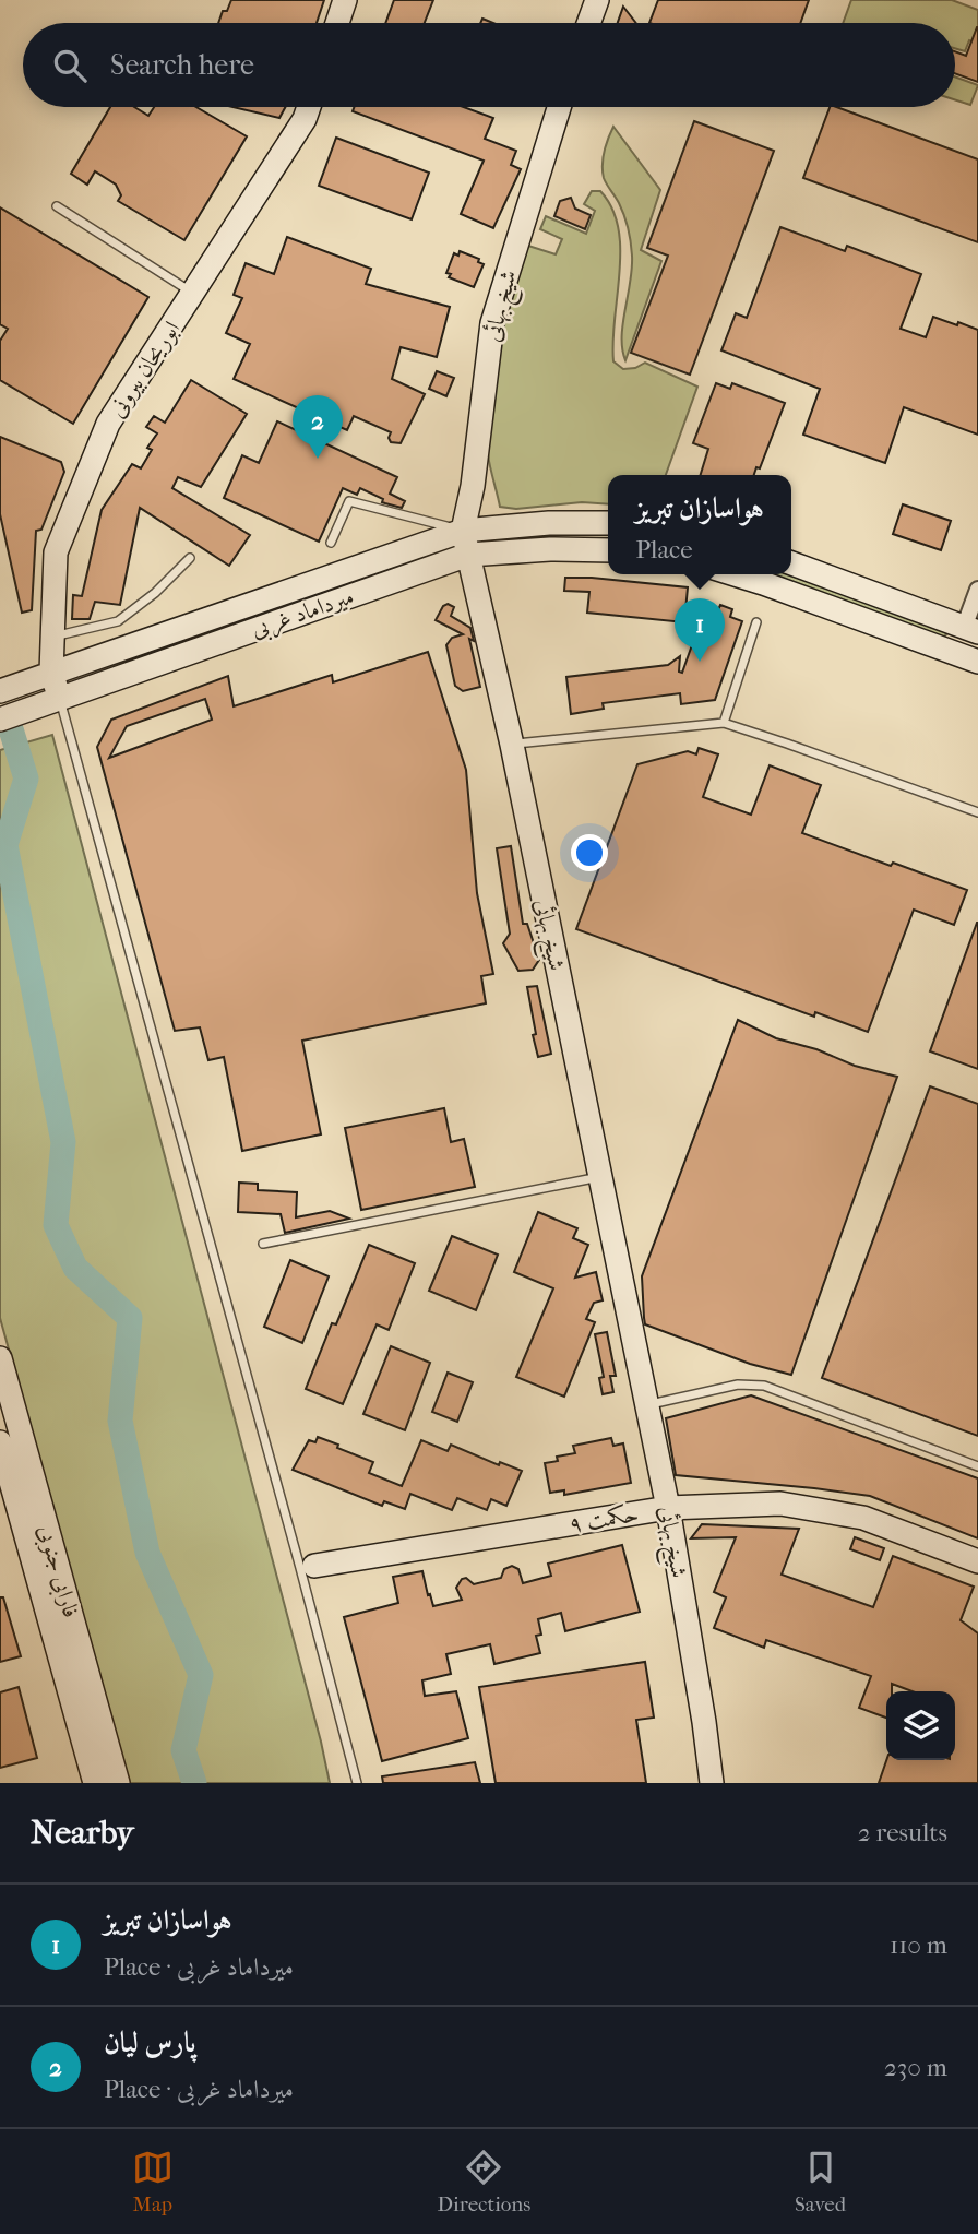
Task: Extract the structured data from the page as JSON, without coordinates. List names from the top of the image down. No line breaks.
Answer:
{"streets":{"street":["شیخ بهائی","ابوریحان بیرونی","میرداماد غربی","حکمت ۹","فارابی جنوبی"]},"crossings":[["شیخ بهائی","میرداماد غربی"],["شیخ بهائی","حکمت ۹"],["ابوریحان بیرونی","میرداماد غربی"]],"page":{"search":"Search here","pins":["2","1"],"popup":["هواسازان تبریز","Place"],"heading":["Nearby","2 results"],"list":[{"mark":"1","name":"هواسازان تبریز","note":"Place · میرداماد غربی","value":"110 m"},{"mark":"2","name":"پارس لیان","note":"Place · میرداماد غربی","value":"230 m"}],"nav":["Map","Directions","Saved"]}}
